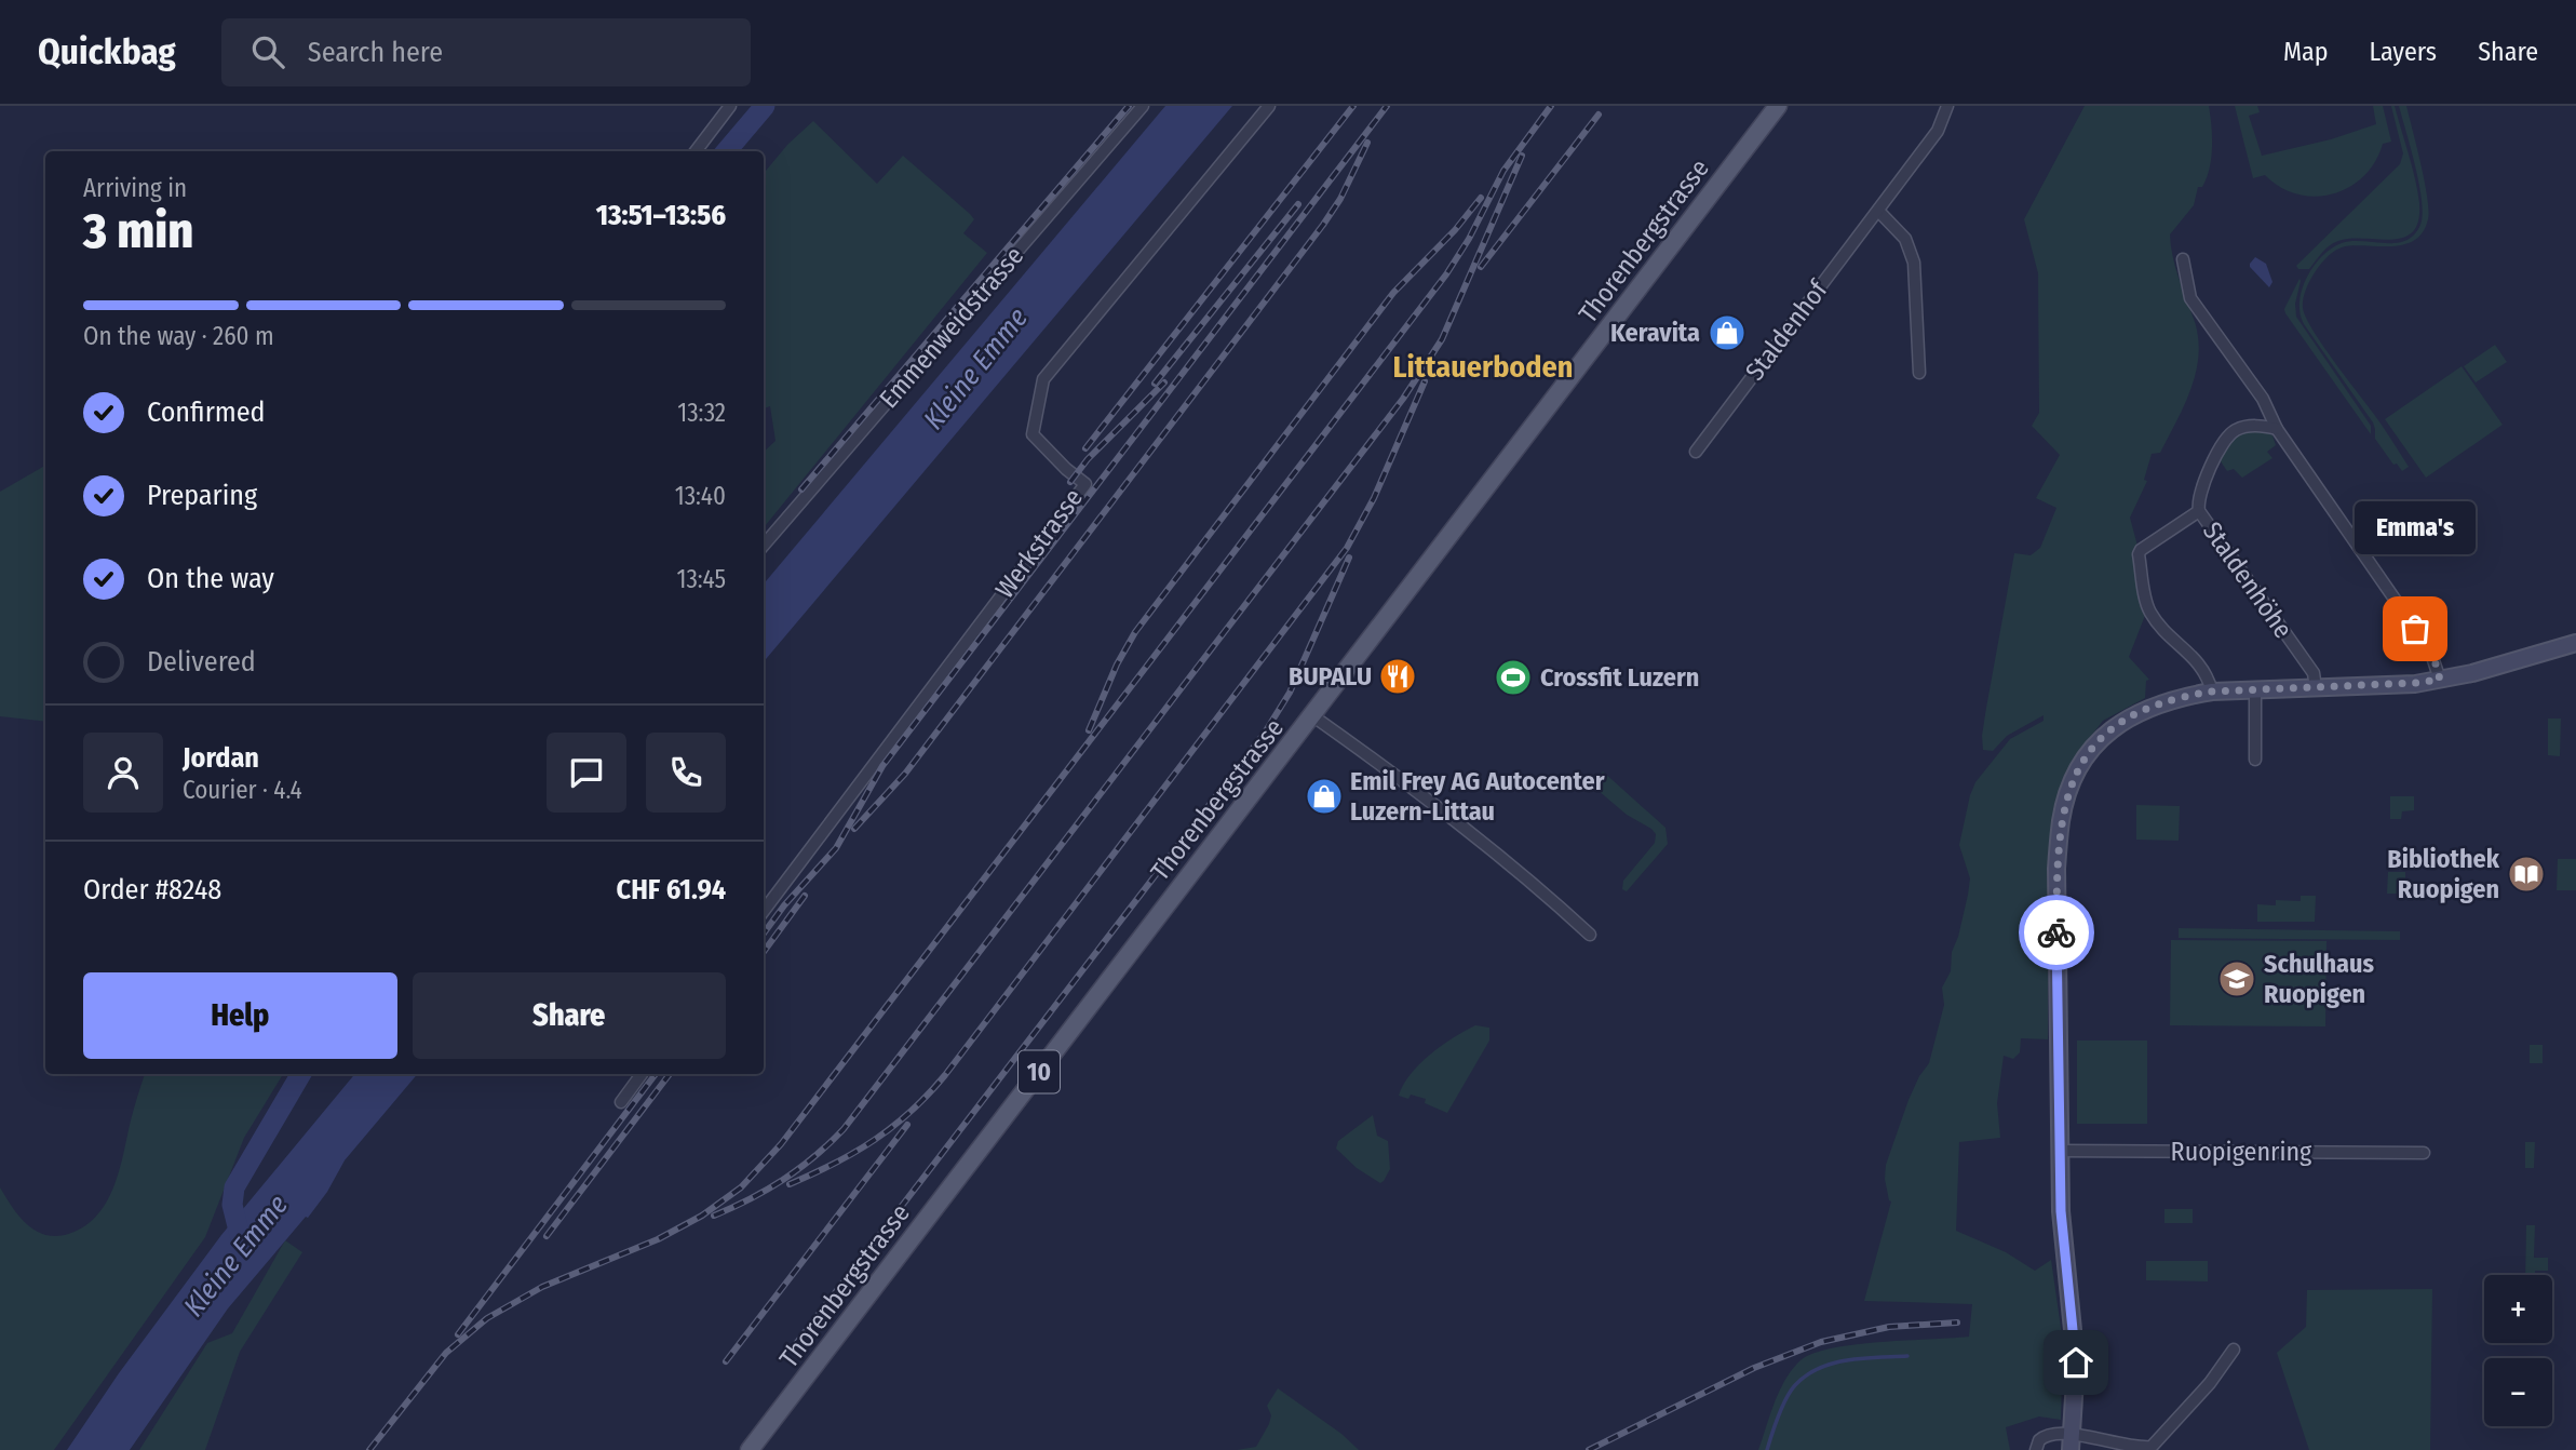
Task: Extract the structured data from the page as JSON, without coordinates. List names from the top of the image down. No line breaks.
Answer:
{"streets":{"main road":["Thorenbergstrasse","10"],"street":["Emmenweidstrasse","Staldenhof","Werkstrasse","Staldenhöhe","Ruopigenring"]},"districts":["Littauerboden"],"water":["Kleine Emme"],"places":{"shop":["Keravita","Emil Frey AG Autocenter Luzern-Littau"],"other":["Emma's"],"restaurant":["BUPALU"],"sports":["Crossfit Luzern"],"library":["Bibliothek Ruopigen"],"school or university":["Schulhaus Ruopigen"]},"page":{"header":"Quickbag","search":"Search here","nav":["Map","Layers","Share"],"heading":["3 min","Arriving in","13:51–13:56"],"panel":["Jordan","Courier · 4.4","Order #8248","CHF 61.94"],"bar":"On the way · 260 m","list":[["Confirmed","13:32"],["Preparing","13:40"],["On the way","13:45"],"Delivered"],"bubble":"Emma's","buttons":["Help","Share"],"map_buttons":["+","−"]}}
